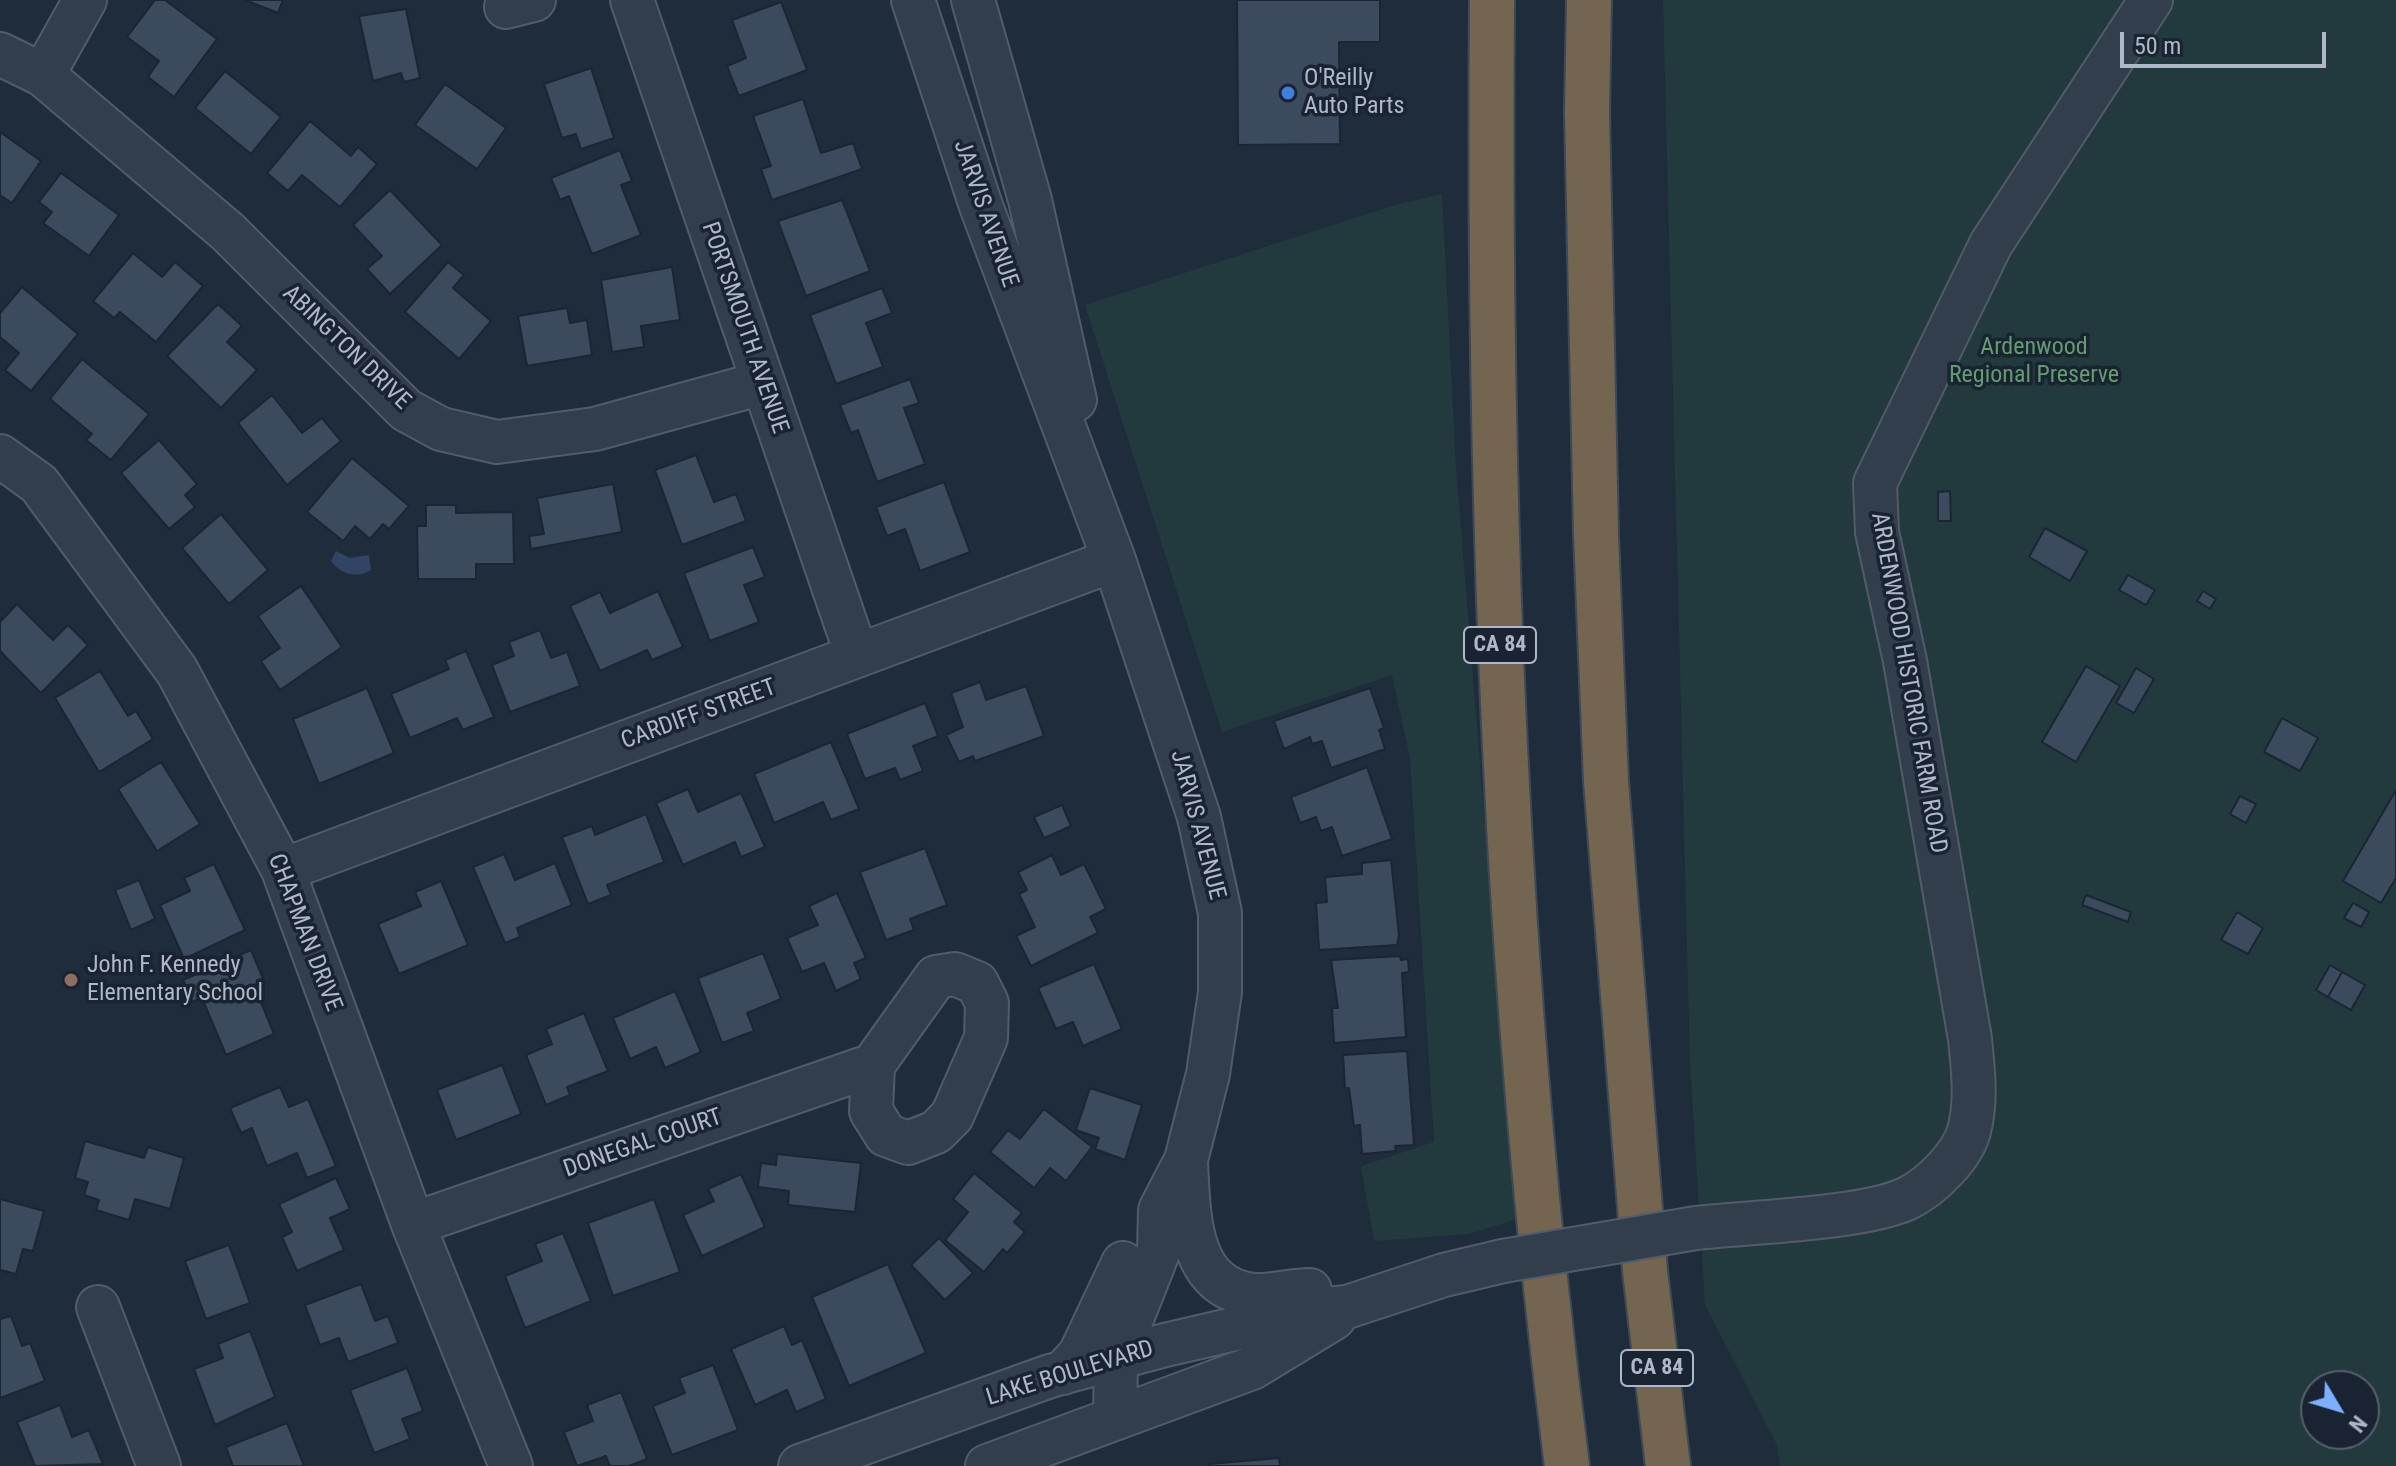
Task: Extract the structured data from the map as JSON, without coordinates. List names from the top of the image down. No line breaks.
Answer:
{"streets":{"highway":["CA 84"],"street":["JARVIS AVENUE","PORTSMOUTH AVENUE","ABINGTON DRIVE","ARDENWOOD HISTORIC FARM ROAD","CARDIFF STREET","CHAPMAN DRIVE","DONEGAL COURT","LAKE BOULEVARD"]},"crossings":[["JARVIS AVENUE","CARDIFF STREET"],["JARVIS AVENUE","LAKE BOULEVARD"],["PORTSMOUTH AVENUE","ABINGTON DRIVE"],["PORTSMOUTH AVENUE","CARDIFF STREET"],["ARDENWOOD HISTORIC FARM ROAD","LAKE BOULEVARD"],["CARDIFF STREET","CHAPMAN DRIVE"],["CHAPMAN DRIVE","DONEGAL COURT"]],"parks":["Ardenwood Regional Preserve"],"places":["O'Reilly Auto Parts","John F. Kennedy Elementary School"],"scale_bar":"50 m","north":"bottom right"}
